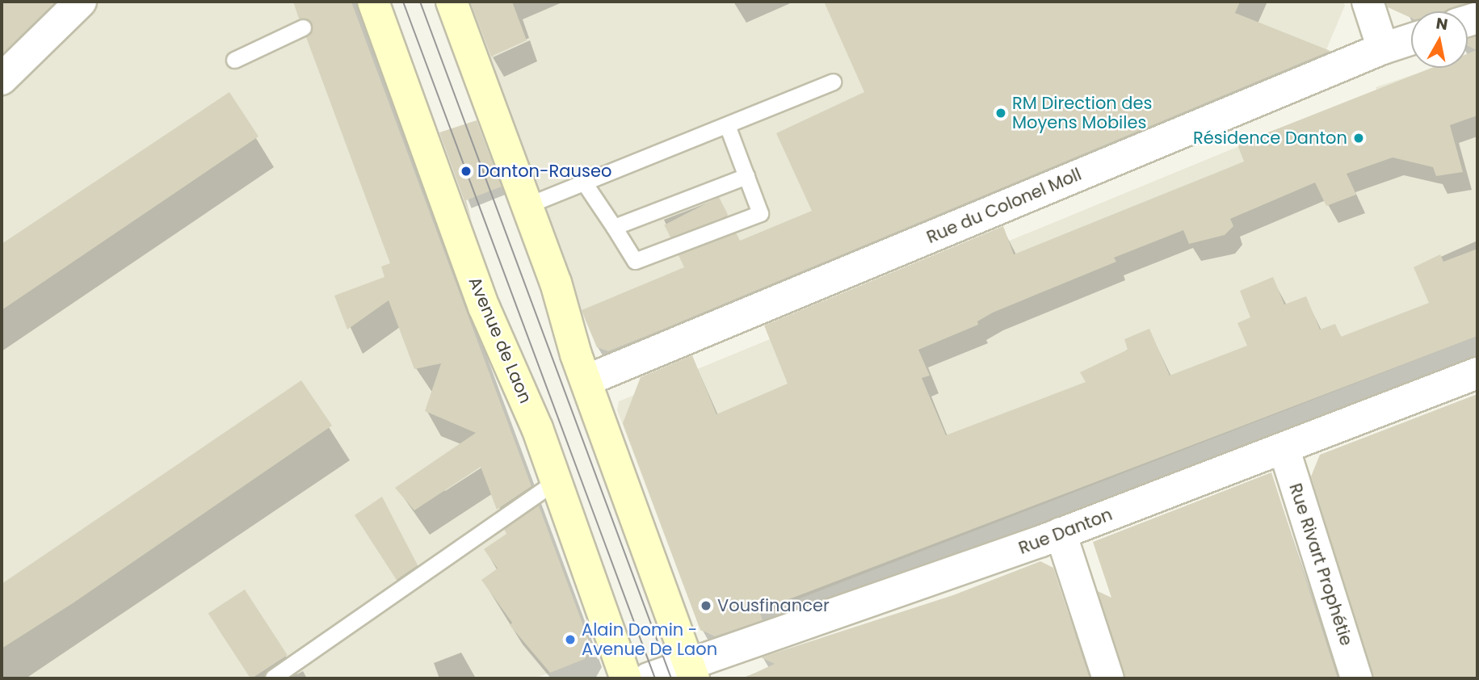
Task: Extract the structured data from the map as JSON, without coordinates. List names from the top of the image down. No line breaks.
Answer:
{"streets":{"main road":["Avenue de Laon"],"street":["Rue du Colonel Moll","Rue Danton","Rue Rivart Prophétie"]},"crossings":[["Rue Danton","Rue Rivart Prophétie"]],"places":["RM Direction des Moyens Mobiles","Résidence Danton","Danton-Rauseo","Vousfinancer","Alain Domin - Avenue De Laon"],"north":"top"}
